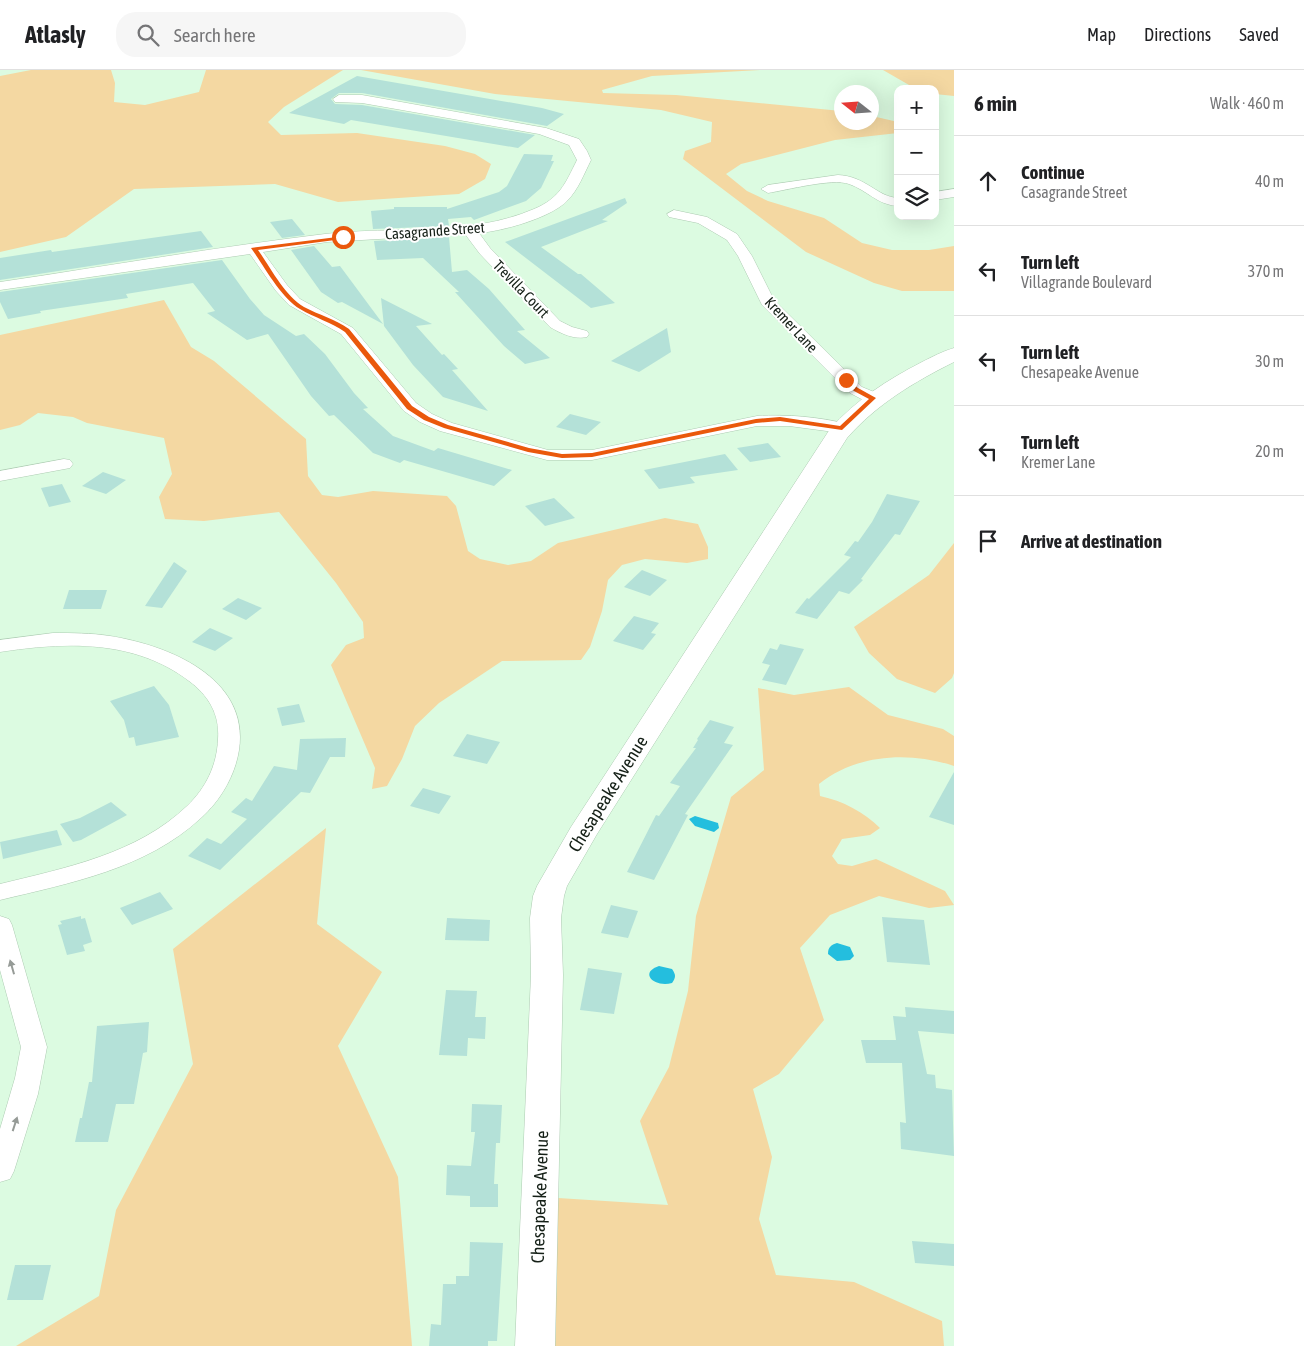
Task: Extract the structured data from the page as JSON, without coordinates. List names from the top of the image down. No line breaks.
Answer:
{"streets":{"street":["Casagrande Street","Trevilla Court","Kremer Lane","Chesapeake Avenue"]},"crossings":[["Casagrande Street","Trevilla Court"],["Kremer Lane","Chesapeake Avenue"]],"north":"left","page":{"header":"Atlasly","search":"Search here","nav":["Map","Directions","Saved"],"heading":["6 min","Walk · 460 m"],"map_buttons":["+","−"],"list":[["Continue","Casagrande Street","40 m"],["Turn left","Villagrande Boulevard","370 m"],["Turn left","Chesapeake Avenue","30 m"],["Turn left","Kremer Lane","20 m"],"Arrive at destination"]}}
